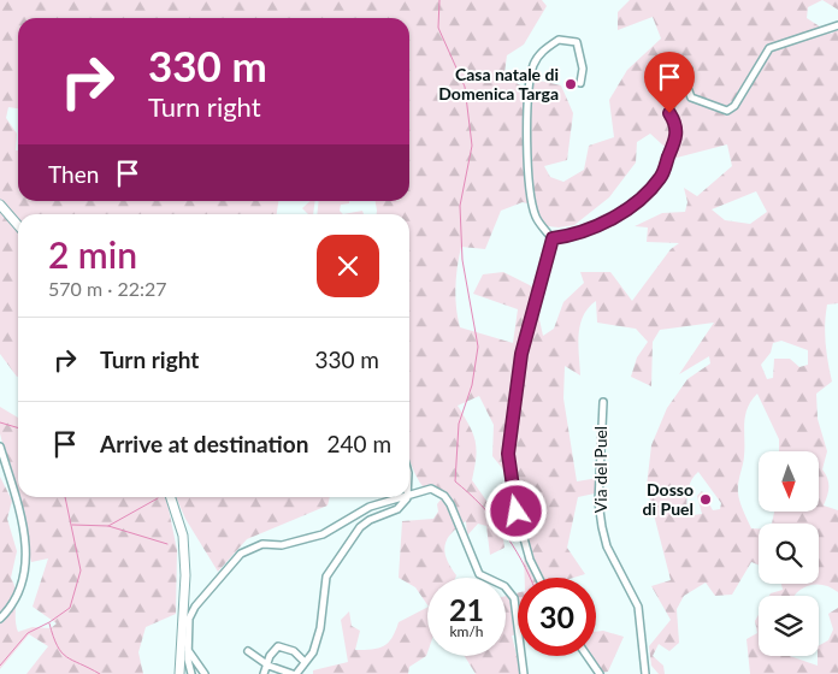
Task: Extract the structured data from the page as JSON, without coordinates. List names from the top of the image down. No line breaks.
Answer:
{"streets":{"street":["Via del Puel"]},"places":["Casa natale di Domenica Targa","Dosso di Puel"],"north":"bottom","page":{"turn":["330 m","Turn right"],"then":"Then","heading":["2 min","570 m · 22:27"],"list":[{"name":"Turn right","value":"330 m"},{"name":"Arrive at destination","value":"240 m"}],"speed":"21 km/h","limit":"30"}}
